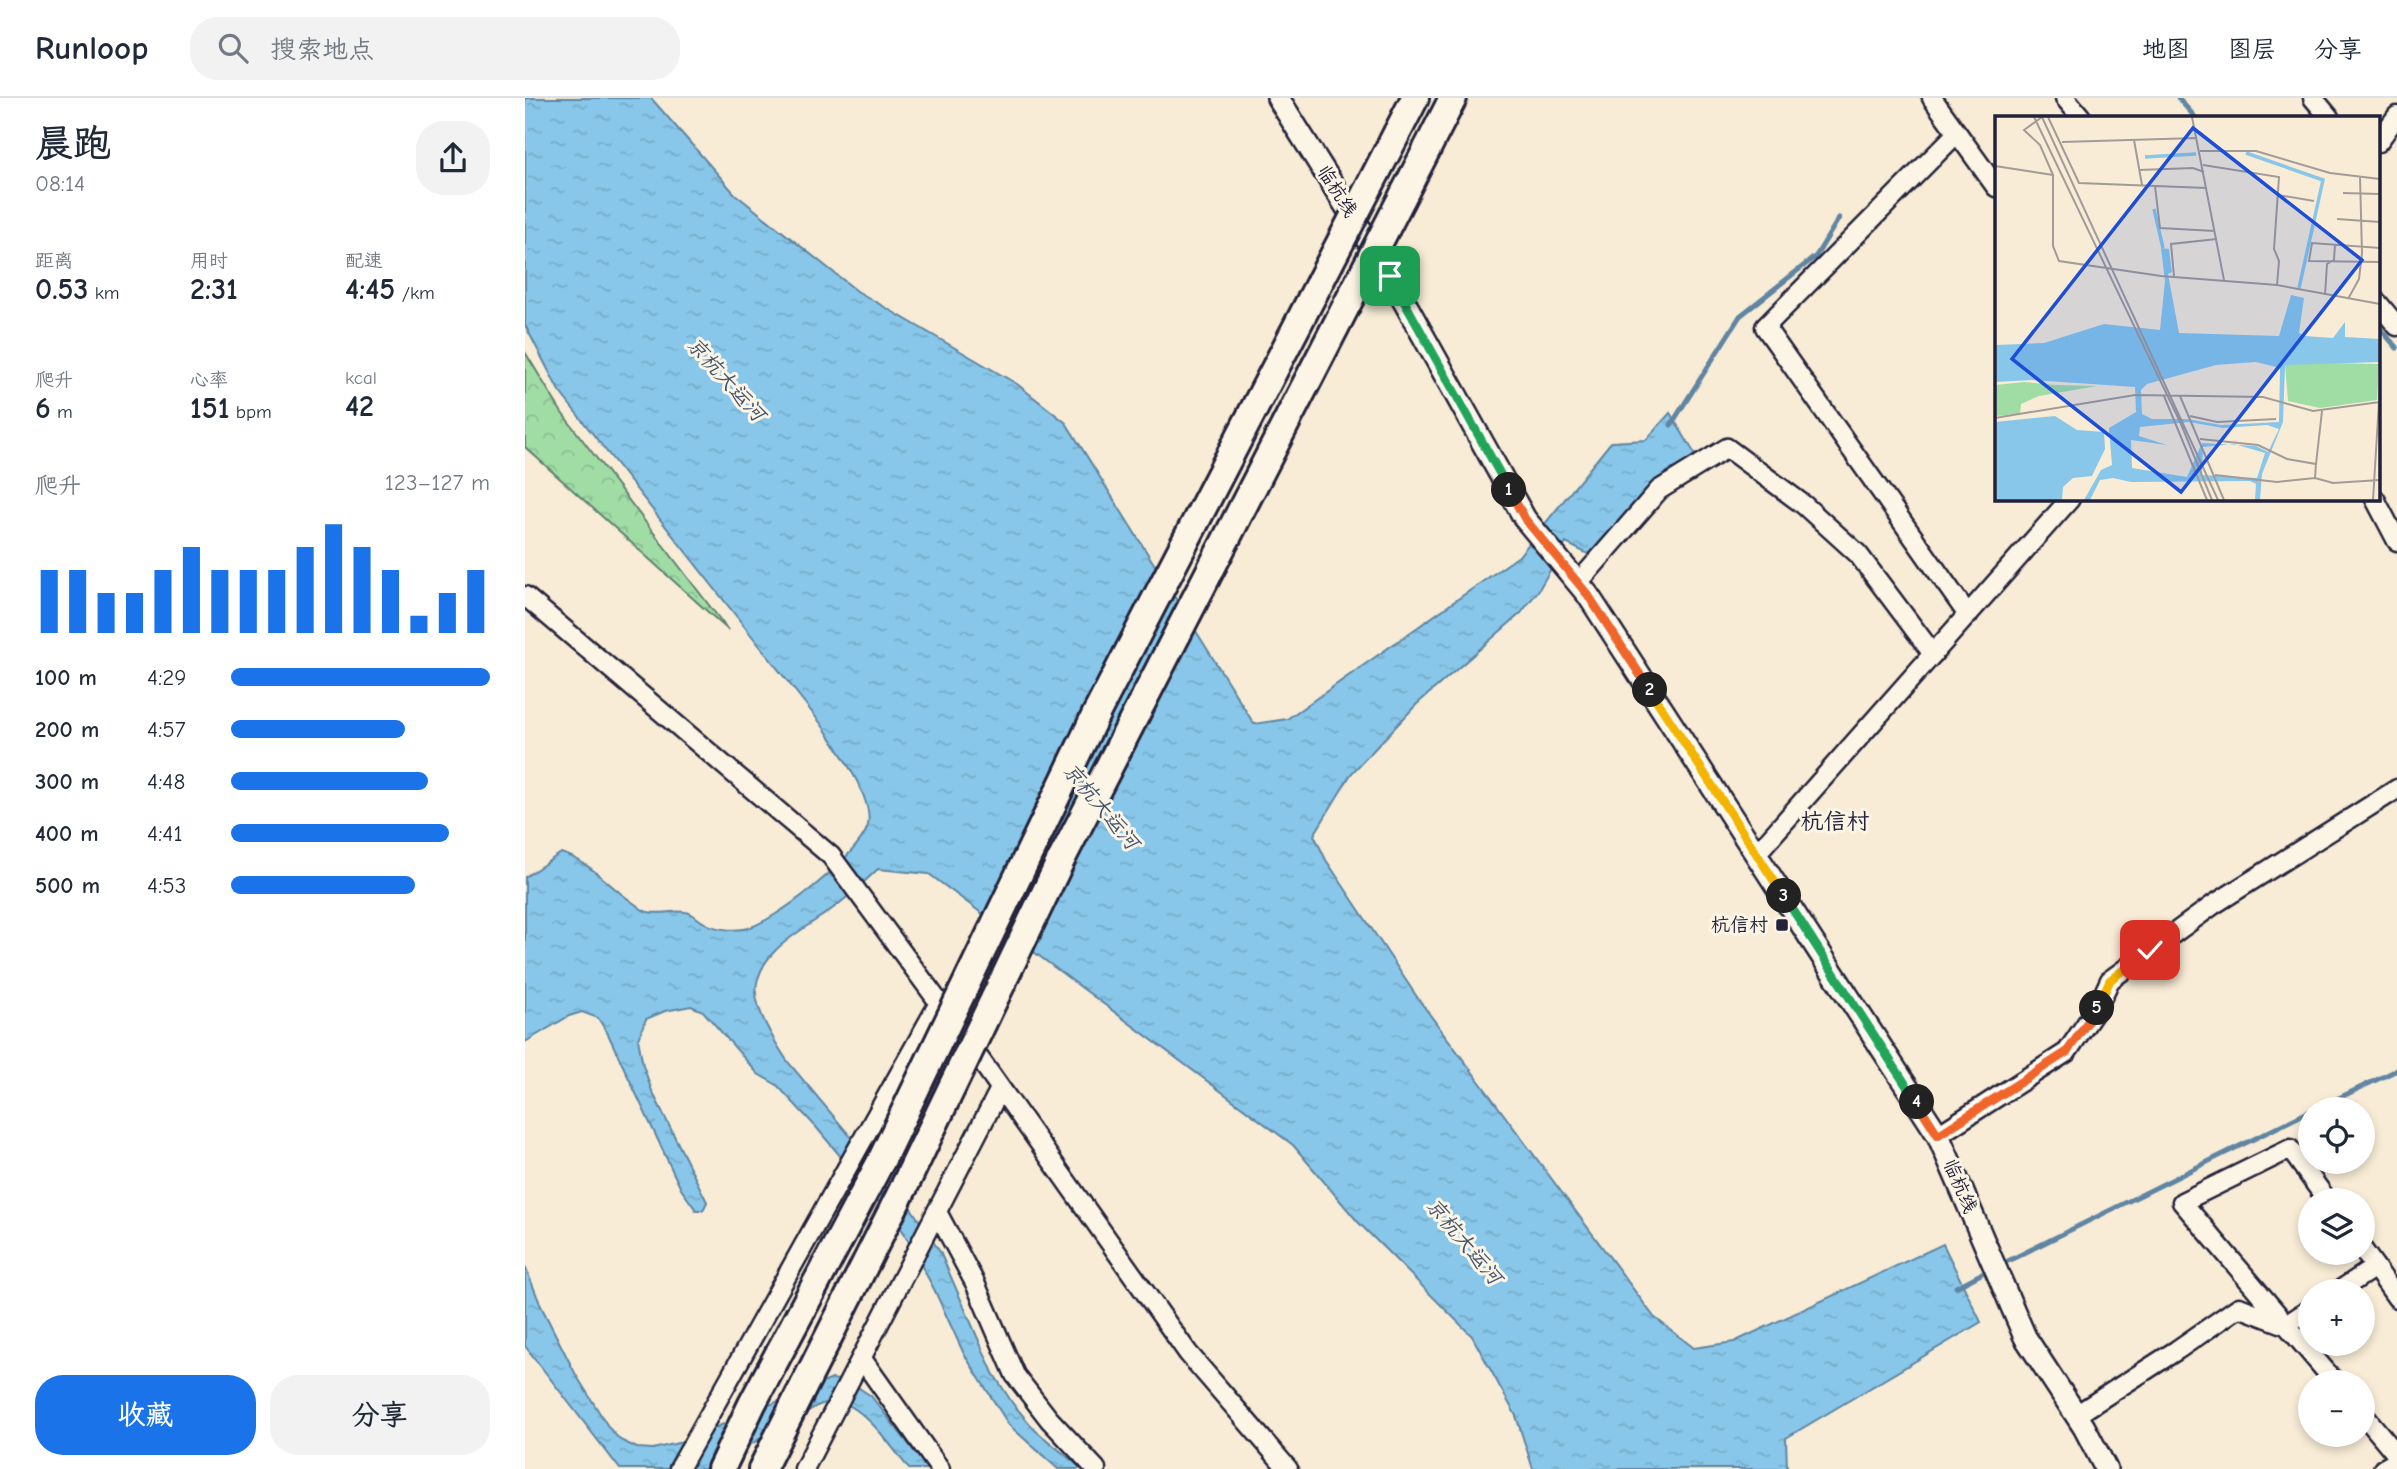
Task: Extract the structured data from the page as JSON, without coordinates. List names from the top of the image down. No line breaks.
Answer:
{"streets":{"street":["临杭线"]},"districts":["杭信村"],"water":["京杭大运河"],"places":{"transit":["杭信村"]},"page":{"header":"Runloop","search":"搜索地点","nav":["地图","图层","分享"],"heading":["晨跑","08:14"],"stats":[["距离","0.53 km"],["用时","2:31"],["配速","4:45 /km"],["爬升","6 m"],["心率","151 bpm"],["kcal","42"]],"chart":["爬升","123–127 m"],"pins":["1","2","3","5","4"],"list":[{"name":"100 m","note":"4:29"},{"name":"200 m","note":"4:57"},{"name":"300 m","note":"4:48"},{"name":"400 m","note":"4:41"},{"name":"500 m","note":"4:53"}],"map_buttons":["+","−"],"buttons":["收藏","分享"]}}
